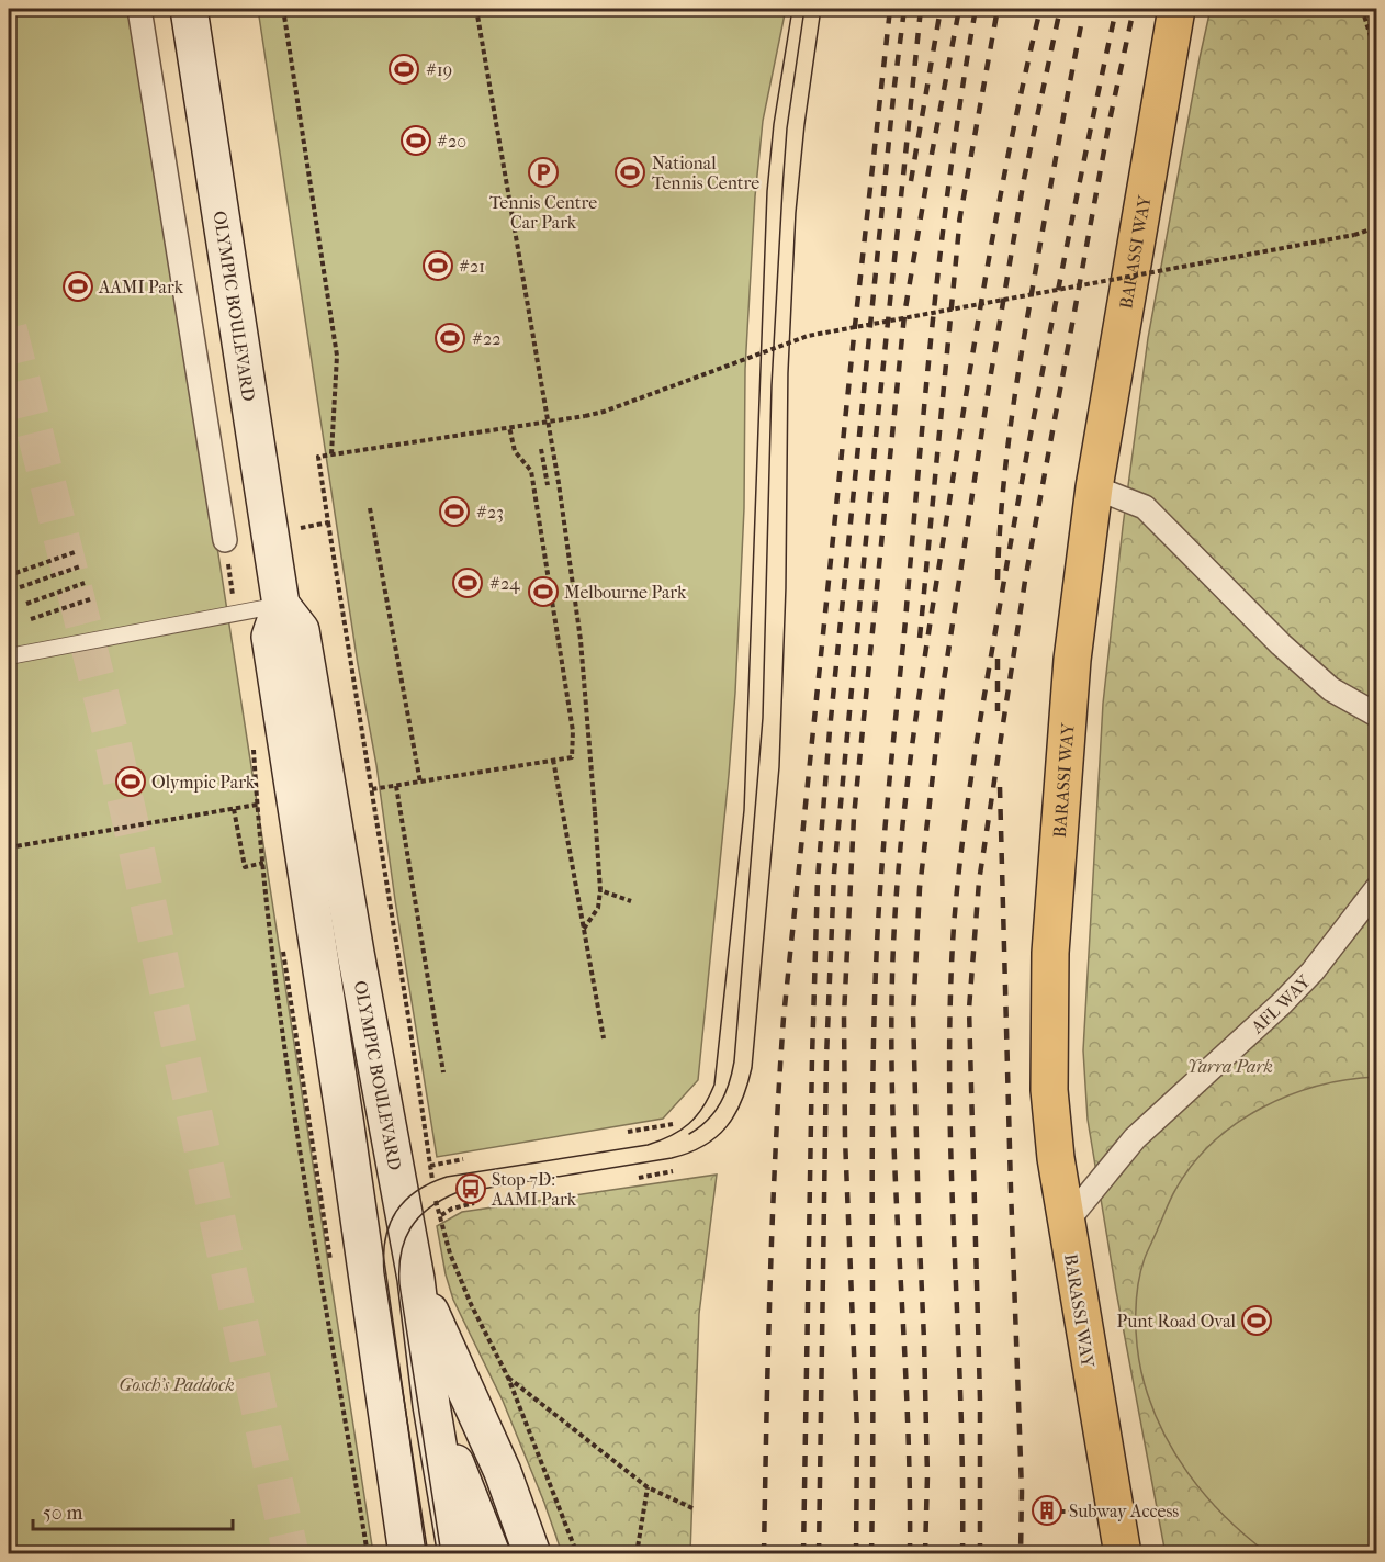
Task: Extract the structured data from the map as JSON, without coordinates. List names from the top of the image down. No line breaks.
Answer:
{"streets":{"main road":["BARASSI WAY","OLYMPIC BOULEVARD"],"street":["AFL WAY"]},"crossings":[["BARASSI WAY","AFL WAY"]],"parks":["Yarra Park","Gosch's Paddock"],"places":{"sports":["#19","#20","National Tennis Centre","#21","AAMI Park","#22","#23","#24","Melbourne Park","Olympic Park","Punt Road Oval"],"parking":["Tennis Centre Car Park"],"bus stop":["Stop 7D: AAMI Park"],"building":["Subway Access"]},"scale_bar":"50 m"}
